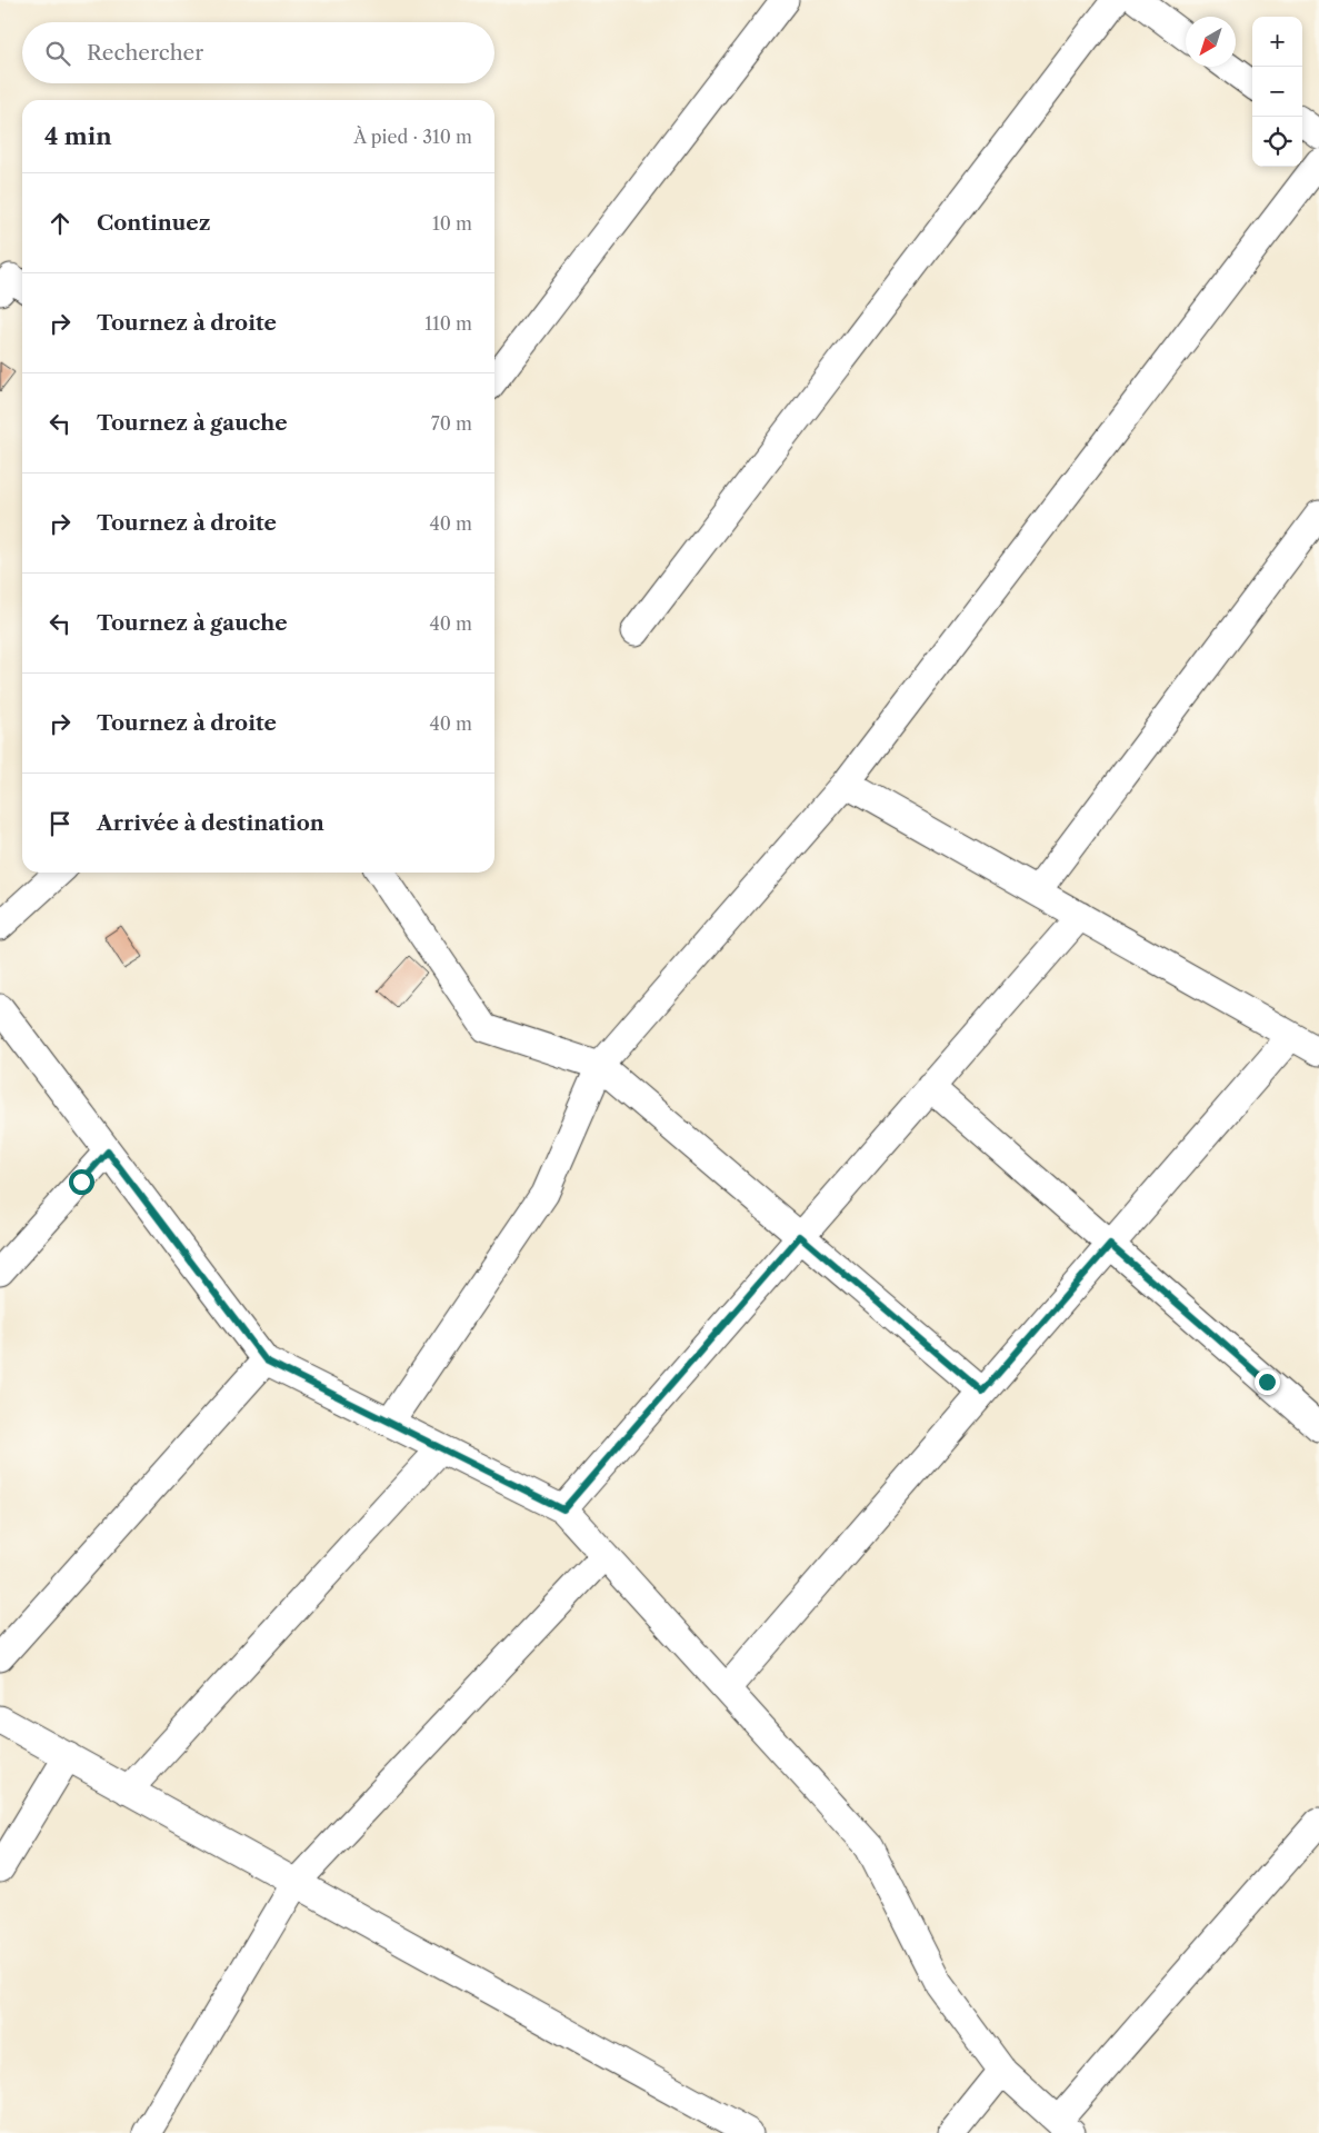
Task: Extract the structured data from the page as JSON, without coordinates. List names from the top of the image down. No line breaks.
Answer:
{"north":"bottom left","page":{"map_buttons":["+","−"],"search":"Rechercher","heading":["4 min","À pied · 310 m"],"list":[["Continuez","10 m"],["Tournez à droite","110 m"],["Tournez à gauche","70 m"],["Tournez à droite","40 m"],["Tournez à gauche","40 m"],["Tournez à droite","40 m"],"Arrivée à destination"]}}
